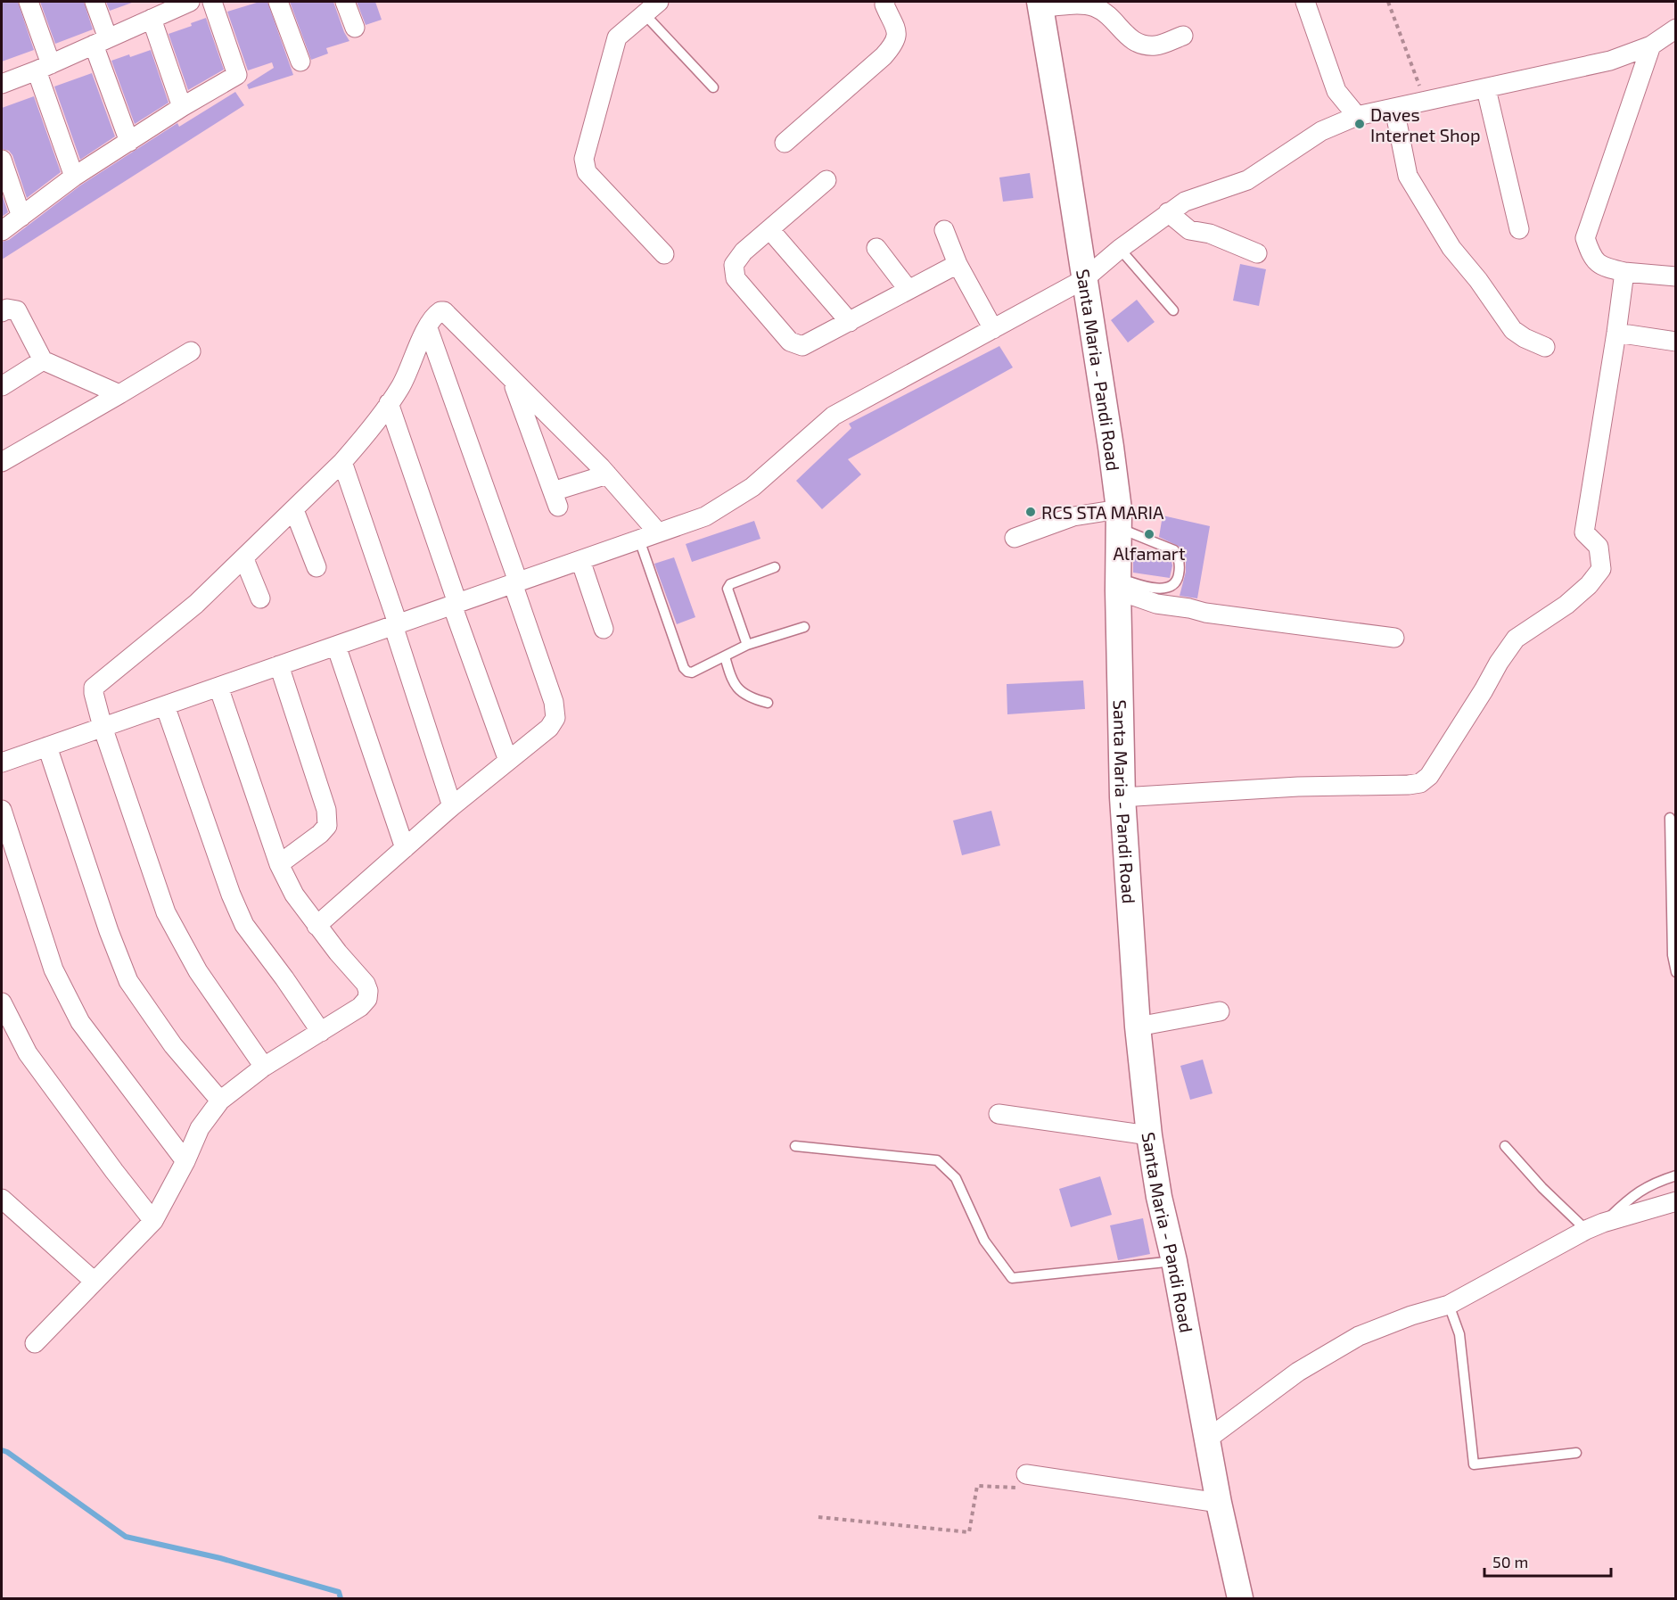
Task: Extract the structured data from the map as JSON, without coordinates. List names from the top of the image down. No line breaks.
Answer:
{"streets":{"main road":["Santa Maria - Pandi Road"]},"places":["Daves Internet Shop","RCS STA MARIA","Alfamart"],"scale_bar":"50 m"}
